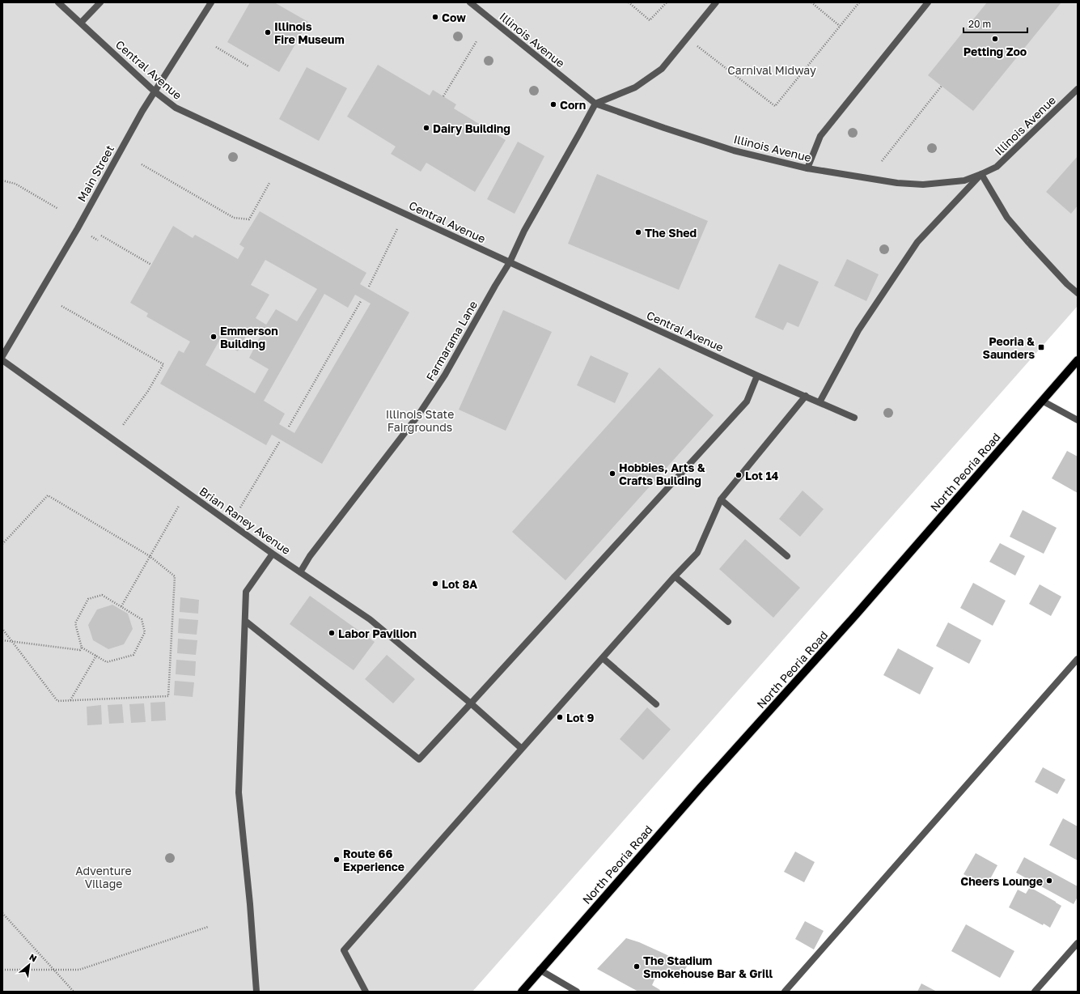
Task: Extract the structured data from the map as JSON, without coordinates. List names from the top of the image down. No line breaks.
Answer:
{"streets":{"main road":["North Peoria Road"],"street":["Illinois Avenue","Central Avenue","Main Street","Farmarama Lane","Brian Raney Avenue"]},"crossings":[["Illinois Avenue","Farmarama Lane"],["Central Avenue","Main Street"],["Central Avenue","Farmarama Lane"],["Farmarama Lane","Brian Raney Avenue"]],"parks":["Carnival Midway","Illinois State Fairgrounds","Adventure Village"],"places":{"other":["Cow","Illinois Fire Museum","Petting Zoo","Corn","Dairy Building","The Shed","Emmerson Building","Hobbies, Arts & Crafts Building","Lot 14","Lot 8A","Labor Pavilion","Lot 9","Route 66 Experience","Cheers Lounge","The Stadium Smokehouse Bar & Grill"],"transit":["Peoria & Saunders"]},"scale_bar":"20 m","north":"top right"}
